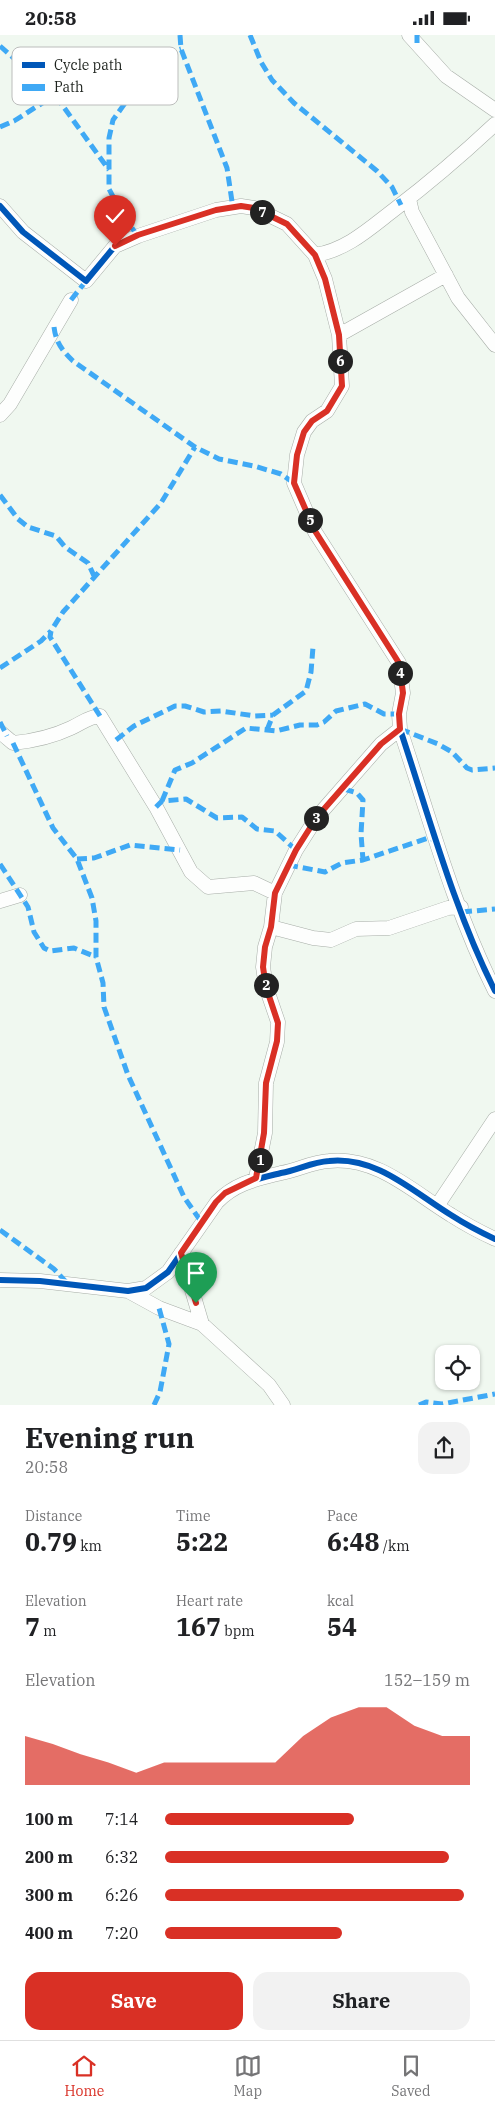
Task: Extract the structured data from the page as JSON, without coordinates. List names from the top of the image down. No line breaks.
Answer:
{"legend":["Cycle path","Path"],"page":{"status":"20:58","pins":["7","6","5","4","3","2","1"],"heading":["Evening run","20:58"],"stats":[["Distance","0.79 km"],["Time","5:22"],["Pace","6:48 /km"],["Elevation","7 m"],["Heart rate","167 bpm"],["kcal","54"]],"chart":["Elevation","152–159 m"],"list":[{"name":"100 m","note":"7:14"},{"name":"200 m","note":"6:32"},{"name":"300 m","note":"6:26"},{"name":"400 m","note":"7:20"}],"buttons":["Save","Share"],"tabs":["Home","Map","Saved"]}}
